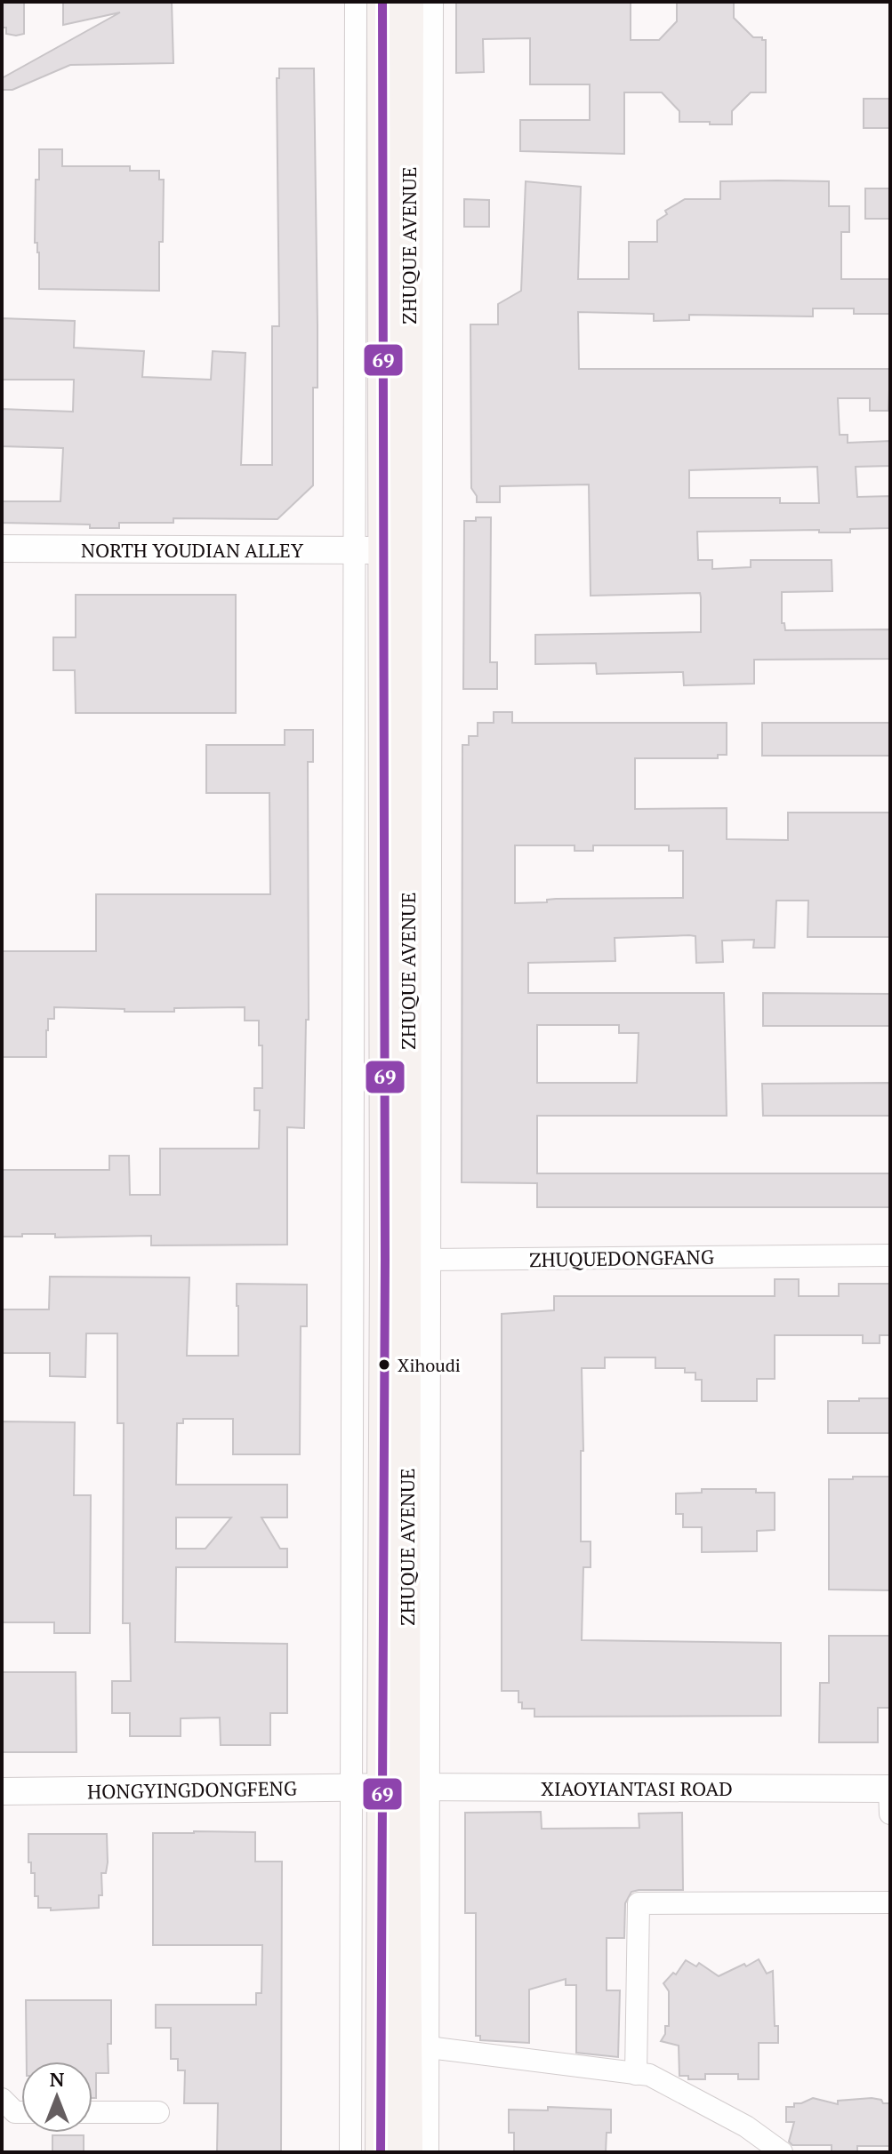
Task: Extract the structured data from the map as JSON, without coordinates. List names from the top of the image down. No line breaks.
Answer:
{"streets":{"main road":["ZHUQUE AVENUE"],"street":["NORTH YOUDIAN ALLEY","ZHUQUEDONGFANG","XIAOYIANTASI ROAD","HONGYINGDONGFENG"]},"crossings":[["ZHUQUE AVENUE","NORTH YOUDIAN ALLEY"],["ZHUQUE AVENUE","ZHUQUEDONGFANG"],["ZHUQUE AVENUE","XIAOYIANTASI ROAD"],["ZHUQUE AVENUE","HONGYINGDONGFENG"],["XIAOYIANTASI ROAD","HONGYINGDONGFENG"]],"places":["Xihoudi"],"lines":["transit line 69"],"north":"top"}
